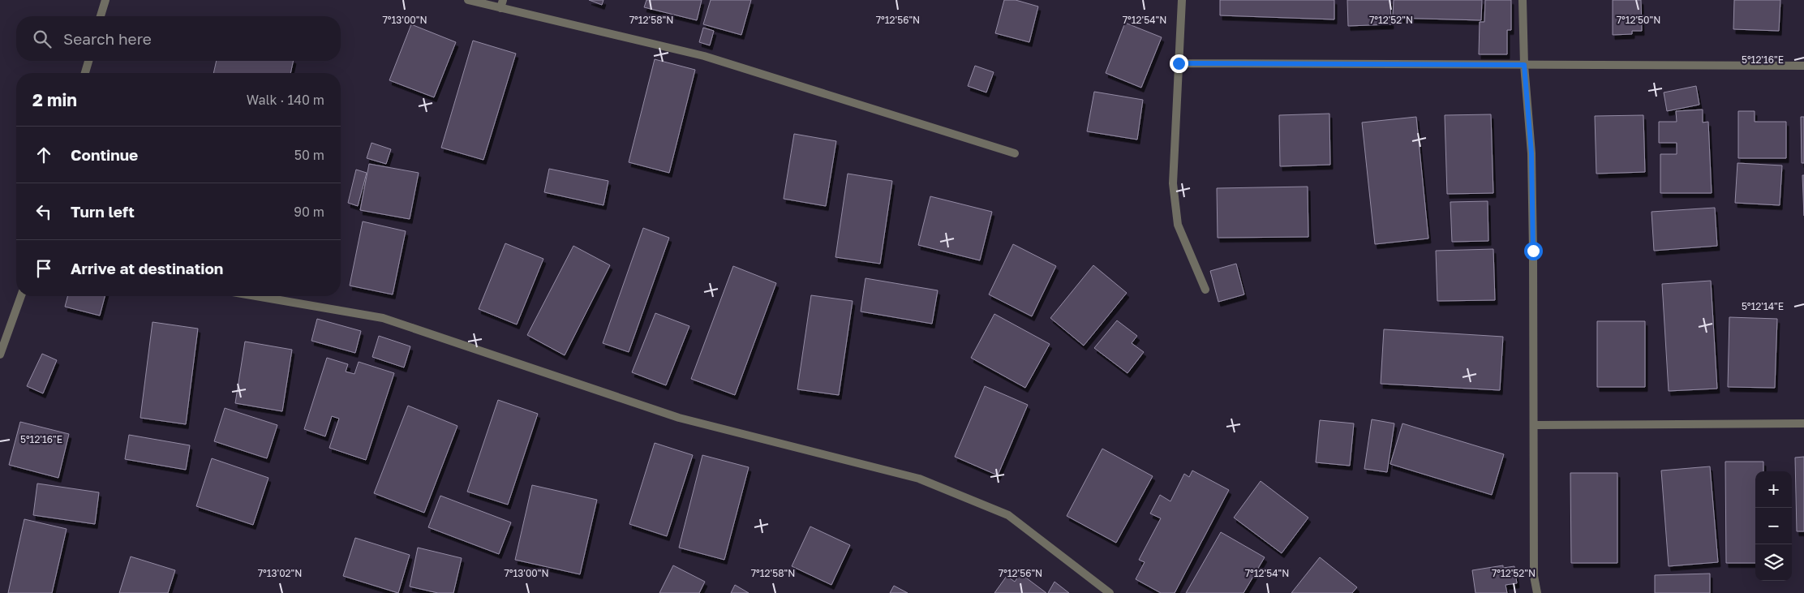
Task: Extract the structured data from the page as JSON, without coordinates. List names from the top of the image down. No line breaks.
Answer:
{"page":{"search":"Search here","heading":["2 min","Walk · 140 m"],"list":[["Continue","50 m"],["Turn left","90 m"],"Arrive at destination"],"map_buttons":["+","−"]},"coordinates":["7°13'00\"N","7°12'58\"N","7°12'56\"N","7°12'54\"N","7°12'52\"N","7°12'50\"N","5°12'16\"E","5°12'14\"E","7°13'02\"N"]}
